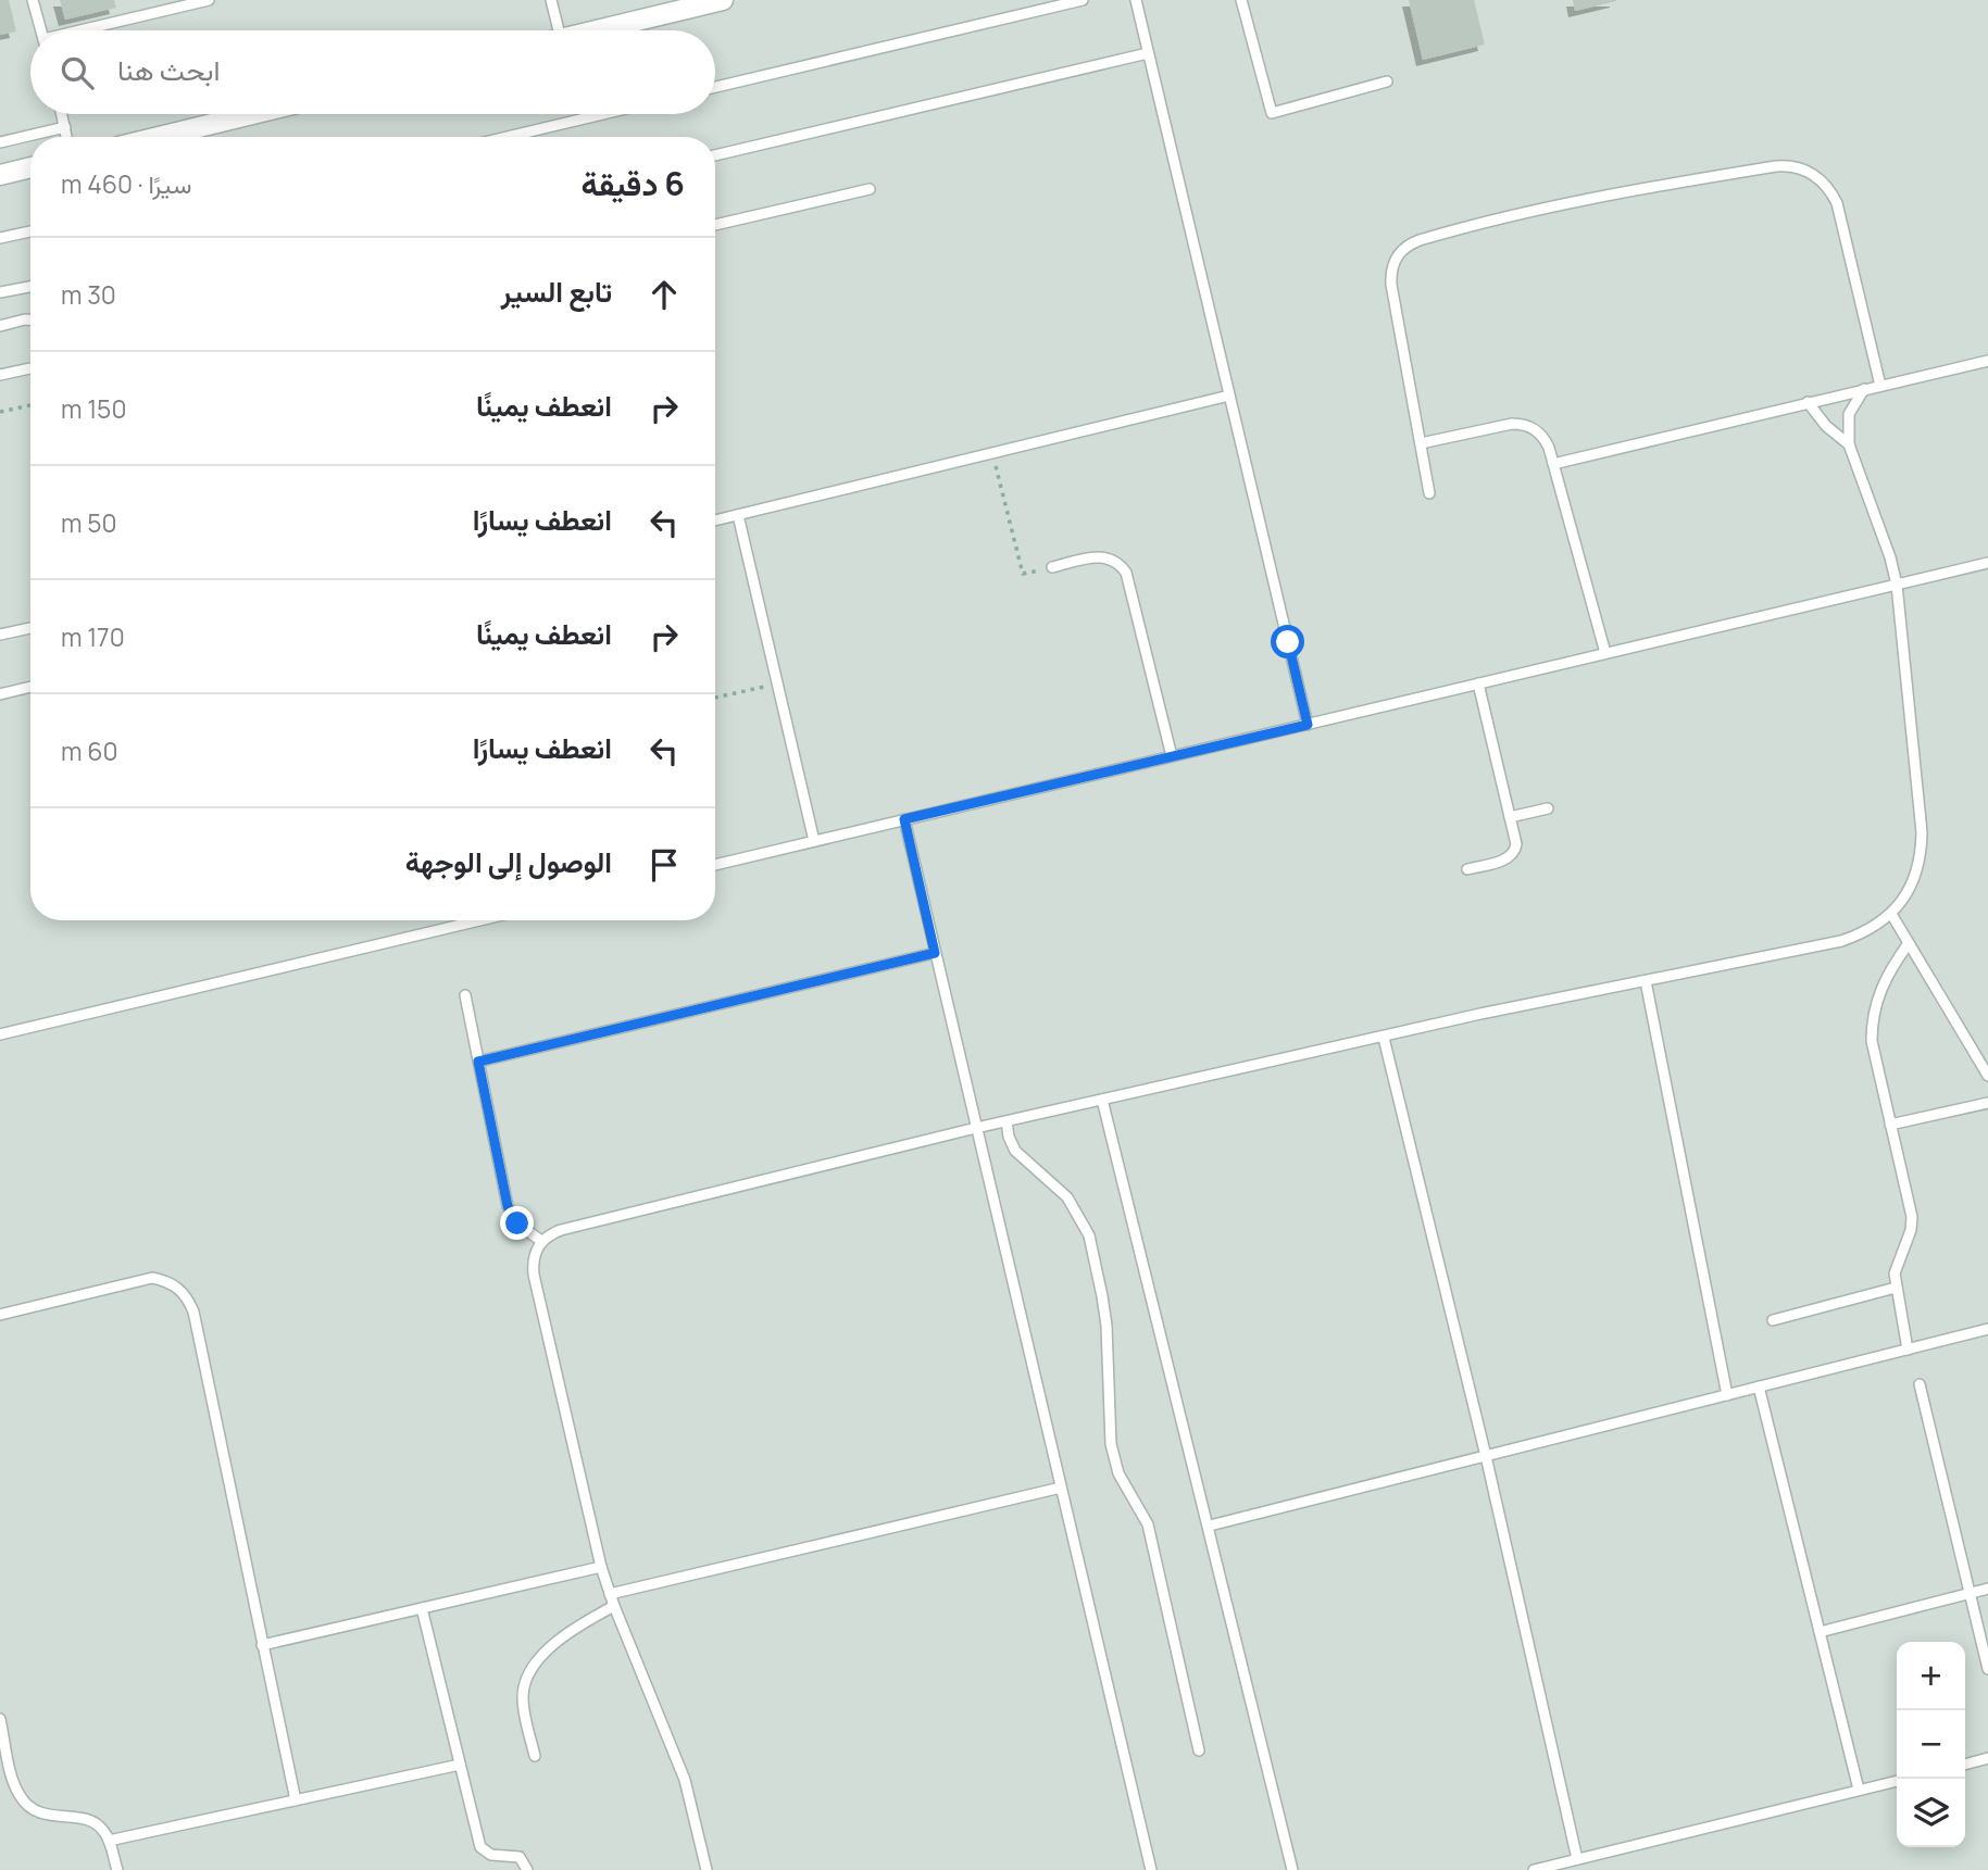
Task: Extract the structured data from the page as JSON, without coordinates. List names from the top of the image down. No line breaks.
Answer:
{"page":{"search":"ابحث هنا","heading":["6 دقيقة","سيرًا · 460 m"],"list":[["تابع السير","30 m"],["انعطف يمينًا","150 m"],["انعطف يسارًا","50 m"],["انعطف يمينًا","170 m"],["انعطف يسارًا","60 m"],"الوصول إلى الوجهة"],"map_buttons":["+","−"]}}
